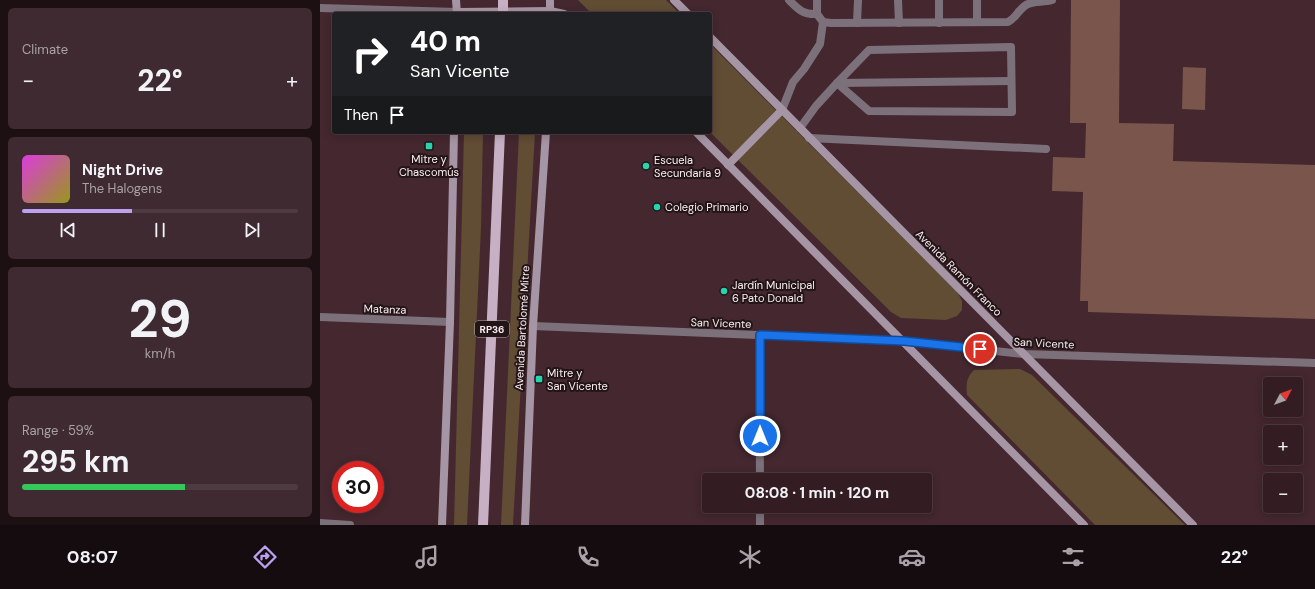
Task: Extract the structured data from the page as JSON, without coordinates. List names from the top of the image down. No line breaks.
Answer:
{"streets":{"main road":["Avenida Ramón Franco","Avenida Bartolomé Mitre","RP36"],"street":["Matanza","San Vicente"]},"crossings":[["Avenida Ramón Franco","San Vicente"],["San Vicente","Avenida Bartolomé Mitre"]],"places":{"transit":["Mitre y Chascomús","Mitre y San Vicente"],"other":["Escuela Secundaria 9","Colegio Primario","Jardín Municipal 6 Pato Donald"]},"north":"top right","page":{"tile":["Climate",["29","km/h"],["Range · 59%","295 km"]],"turn":["40 m","San Vicente"],"heat":["−","22°","+"],"then":"Then","song":["Night Drive","The Halogens"],"map_buttons":["+","−"],"limit":"30","trip":"08:08 · 1 min · 120 m","tabs":["08:07","22°"]}}
